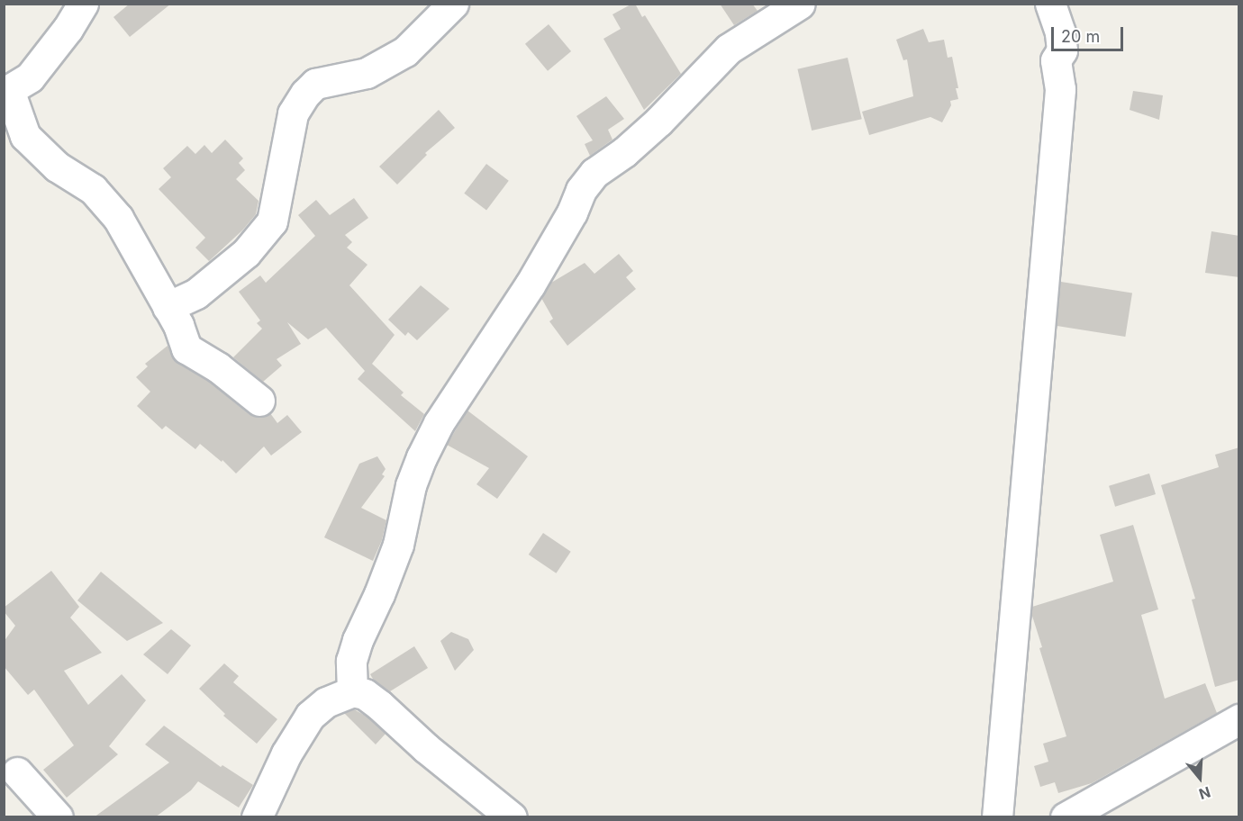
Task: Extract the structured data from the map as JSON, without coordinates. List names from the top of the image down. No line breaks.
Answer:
{"scale_bar":"20 m","north":"bottom"}
